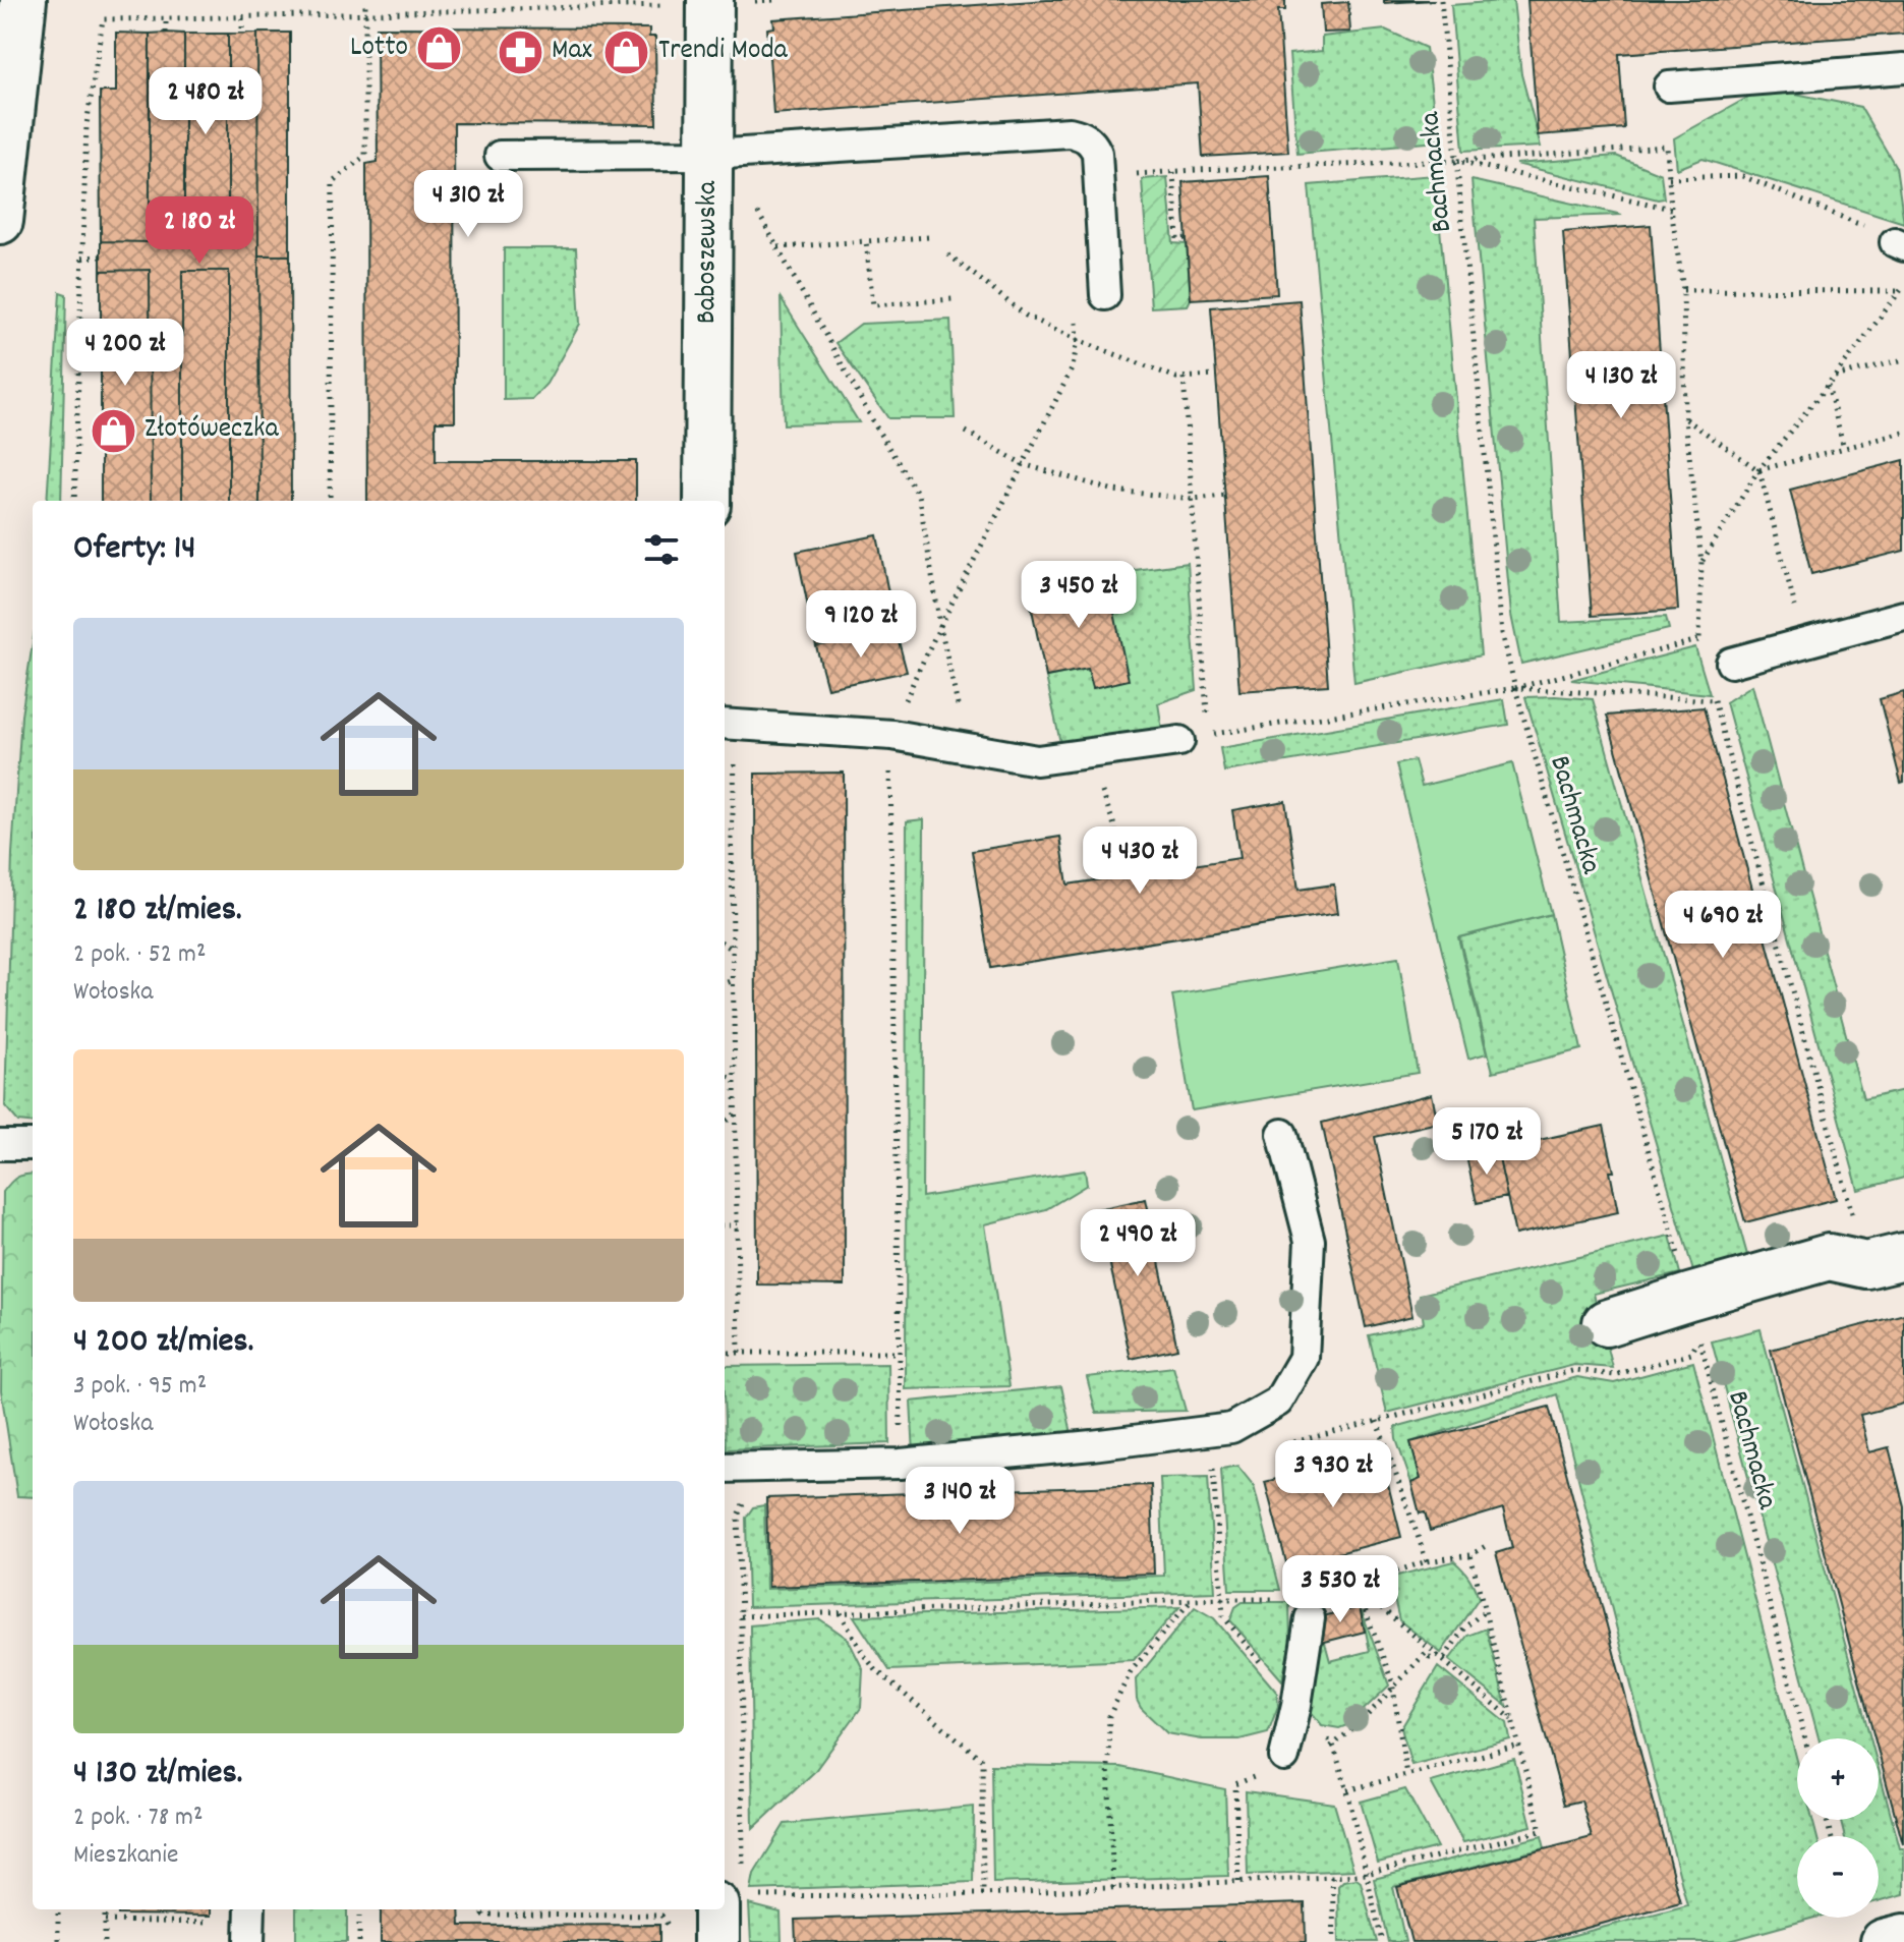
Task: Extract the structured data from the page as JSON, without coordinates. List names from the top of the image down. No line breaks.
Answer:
{"streets":{"street":["Baboszewska"],"path":["Bachmacka"]},"places":{"shop":["Lotto","Trendi Moda","Złotóweczka"],"pharmacy":["Max"]},"page":{"price":["2 480 zł","4 310 zł","2 180 zł","4 200 zł","4 130 zł","3 450 zł","9 120 zł","4 430 zł","4 690 zł","5 170 zł","2 490 zł","3 930 zł","3 140 zł","3 530 zł"],"heading":"Oferty: 14","list":[{"name":"2 180 zł/mies.","note":"2 pok. · 52 m² · Wołoska"},{"name":"4 200 zł/mies.","note":"3 pok. · 95 m² · Wołoska"},{"name":"4 130 zł/mies.","note":"2 pok. · 78 m² · Mieszkanie"}],"map_buttons":["+","−"]}}
